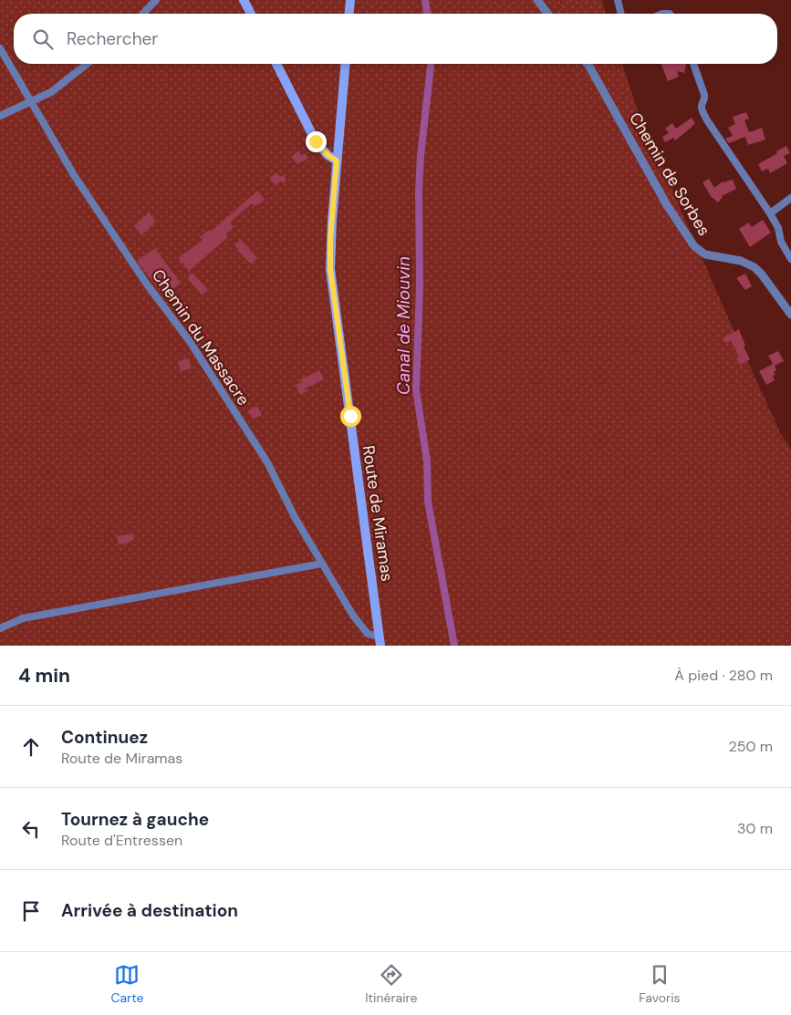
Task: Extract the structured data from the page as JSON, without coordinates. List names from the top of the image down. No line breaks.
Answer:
{"streets":{"main road":["Route de Miramas"],"street":["Chemin de Sorbes","Chemin du Massacre"]},"crossings":[["Chemin du Massacre","Route de Miramas"]],"water":["Canal de Miouvin"],"page":{"search":"Rechercher","heading":["4 min","À pied · 280 m"],"list":[["Continuez","Route de Miramas","250 m"],["Tournez à gauche","Route d'Entressen","30 m"],"Arrivée à destination"],"nav":["Carte","Itinéraire","Favoris"]}}
